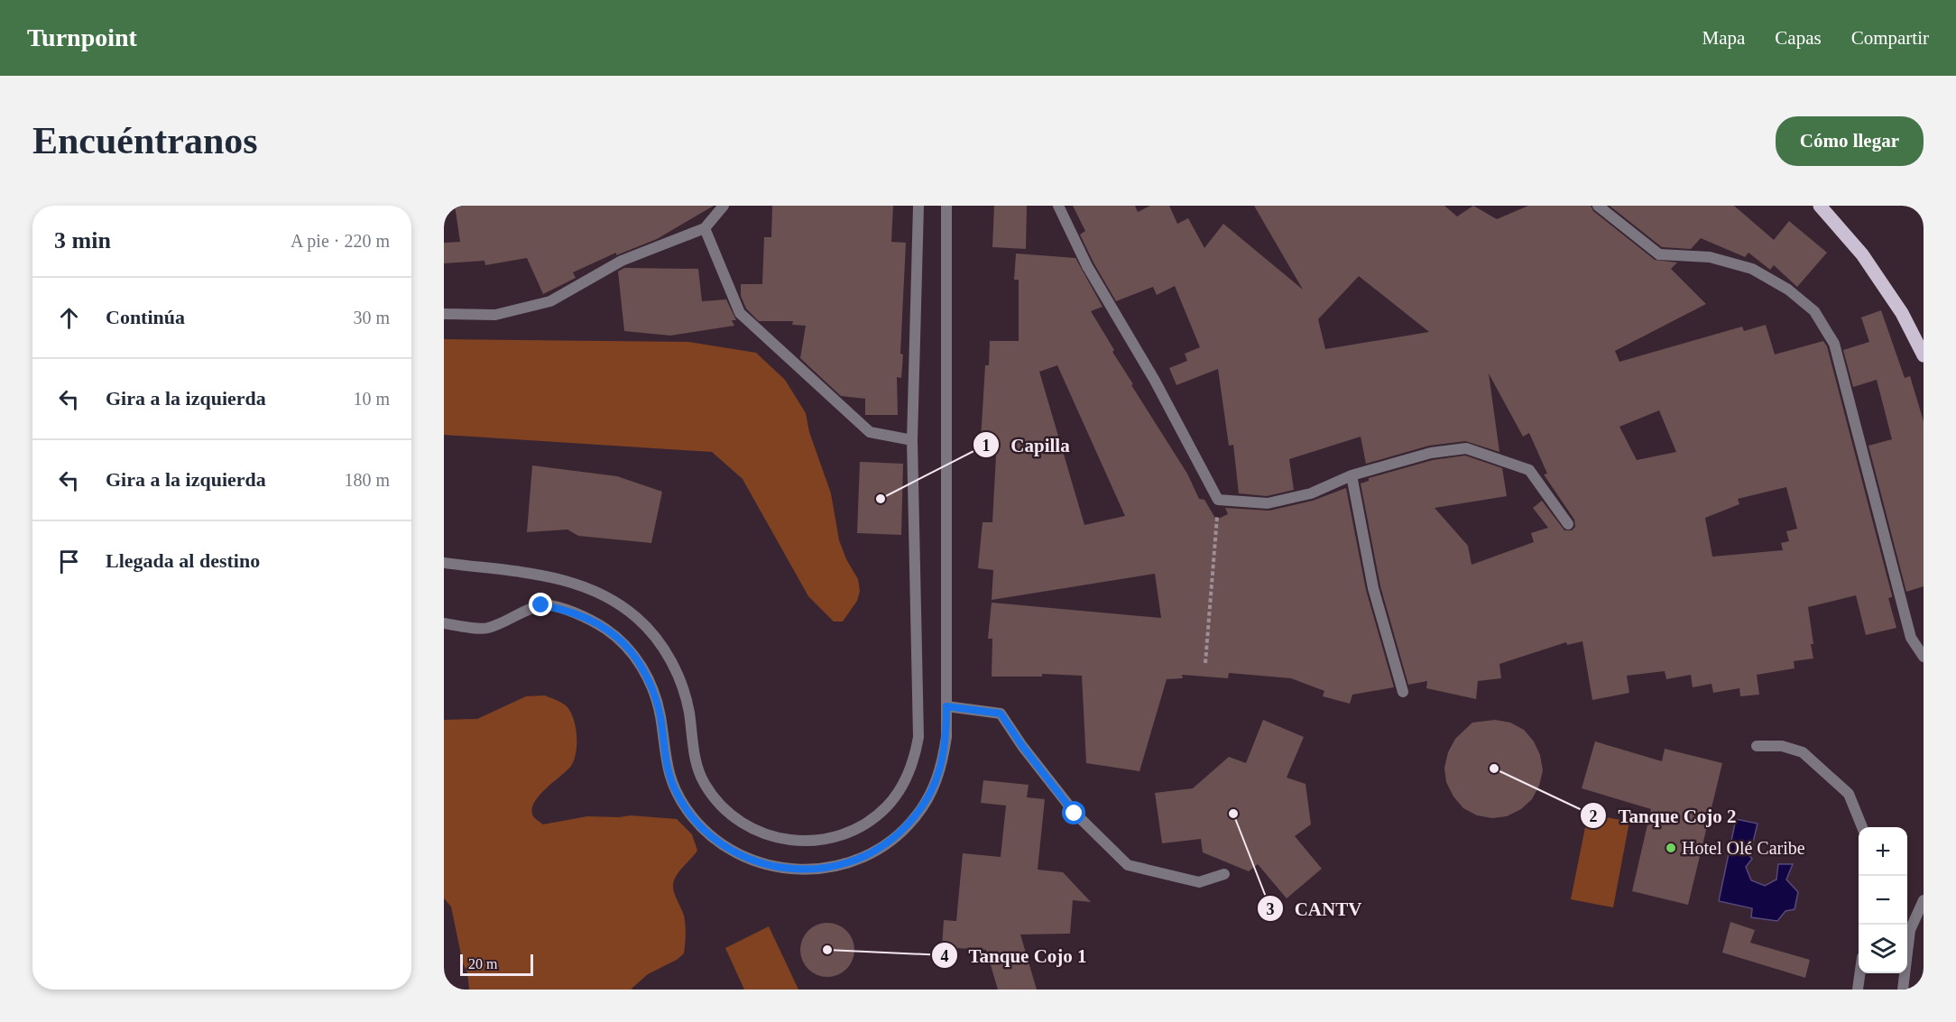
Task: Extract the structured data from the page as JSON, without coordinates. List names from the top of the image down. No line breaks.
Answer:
{"places":["Capilla","Tanque Cojo 2","CANTV","Hotel Olé Caribe","Tanque Cojo 1"],"scale_bar":"20 m","page":{"header":"Turnpoint","nav":["Mapa","Capas","Compartir"],"buttons":"Cómo llegar","title":"Encuéntranos","heading":["3 min","A pie · 220 m"],"list":[["Continúa","30 m"],["Gira a la izquierda","10 m"],["Gira a la izquierda","180 m"],"Llegada al destino"],"map_buttons":["+","−"],"scale":"20 m"}}
